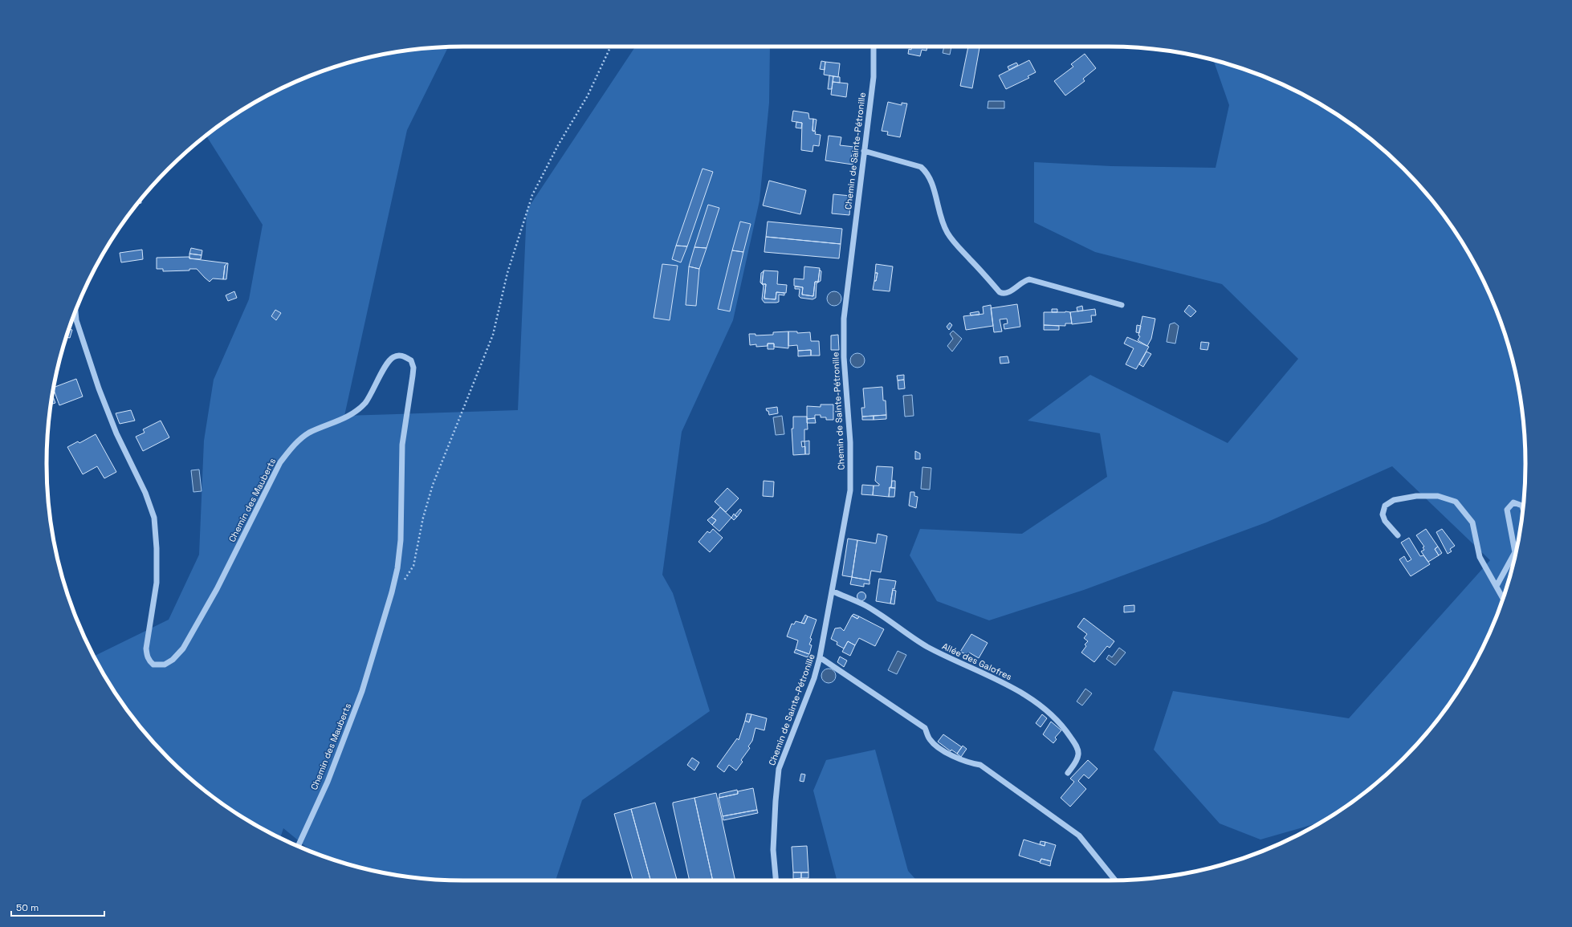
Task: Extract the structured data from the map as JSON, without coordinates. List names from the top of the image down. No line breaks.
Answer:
{"streets":{"street":["Chemin de Sainte-Pétronille","Chemin des Mauberts","Allée des Galofres"]},"crossings":[["Chemin de Sainte-Pétronille","Allée des Galofres"]],"scale_bar":"50 m"}
